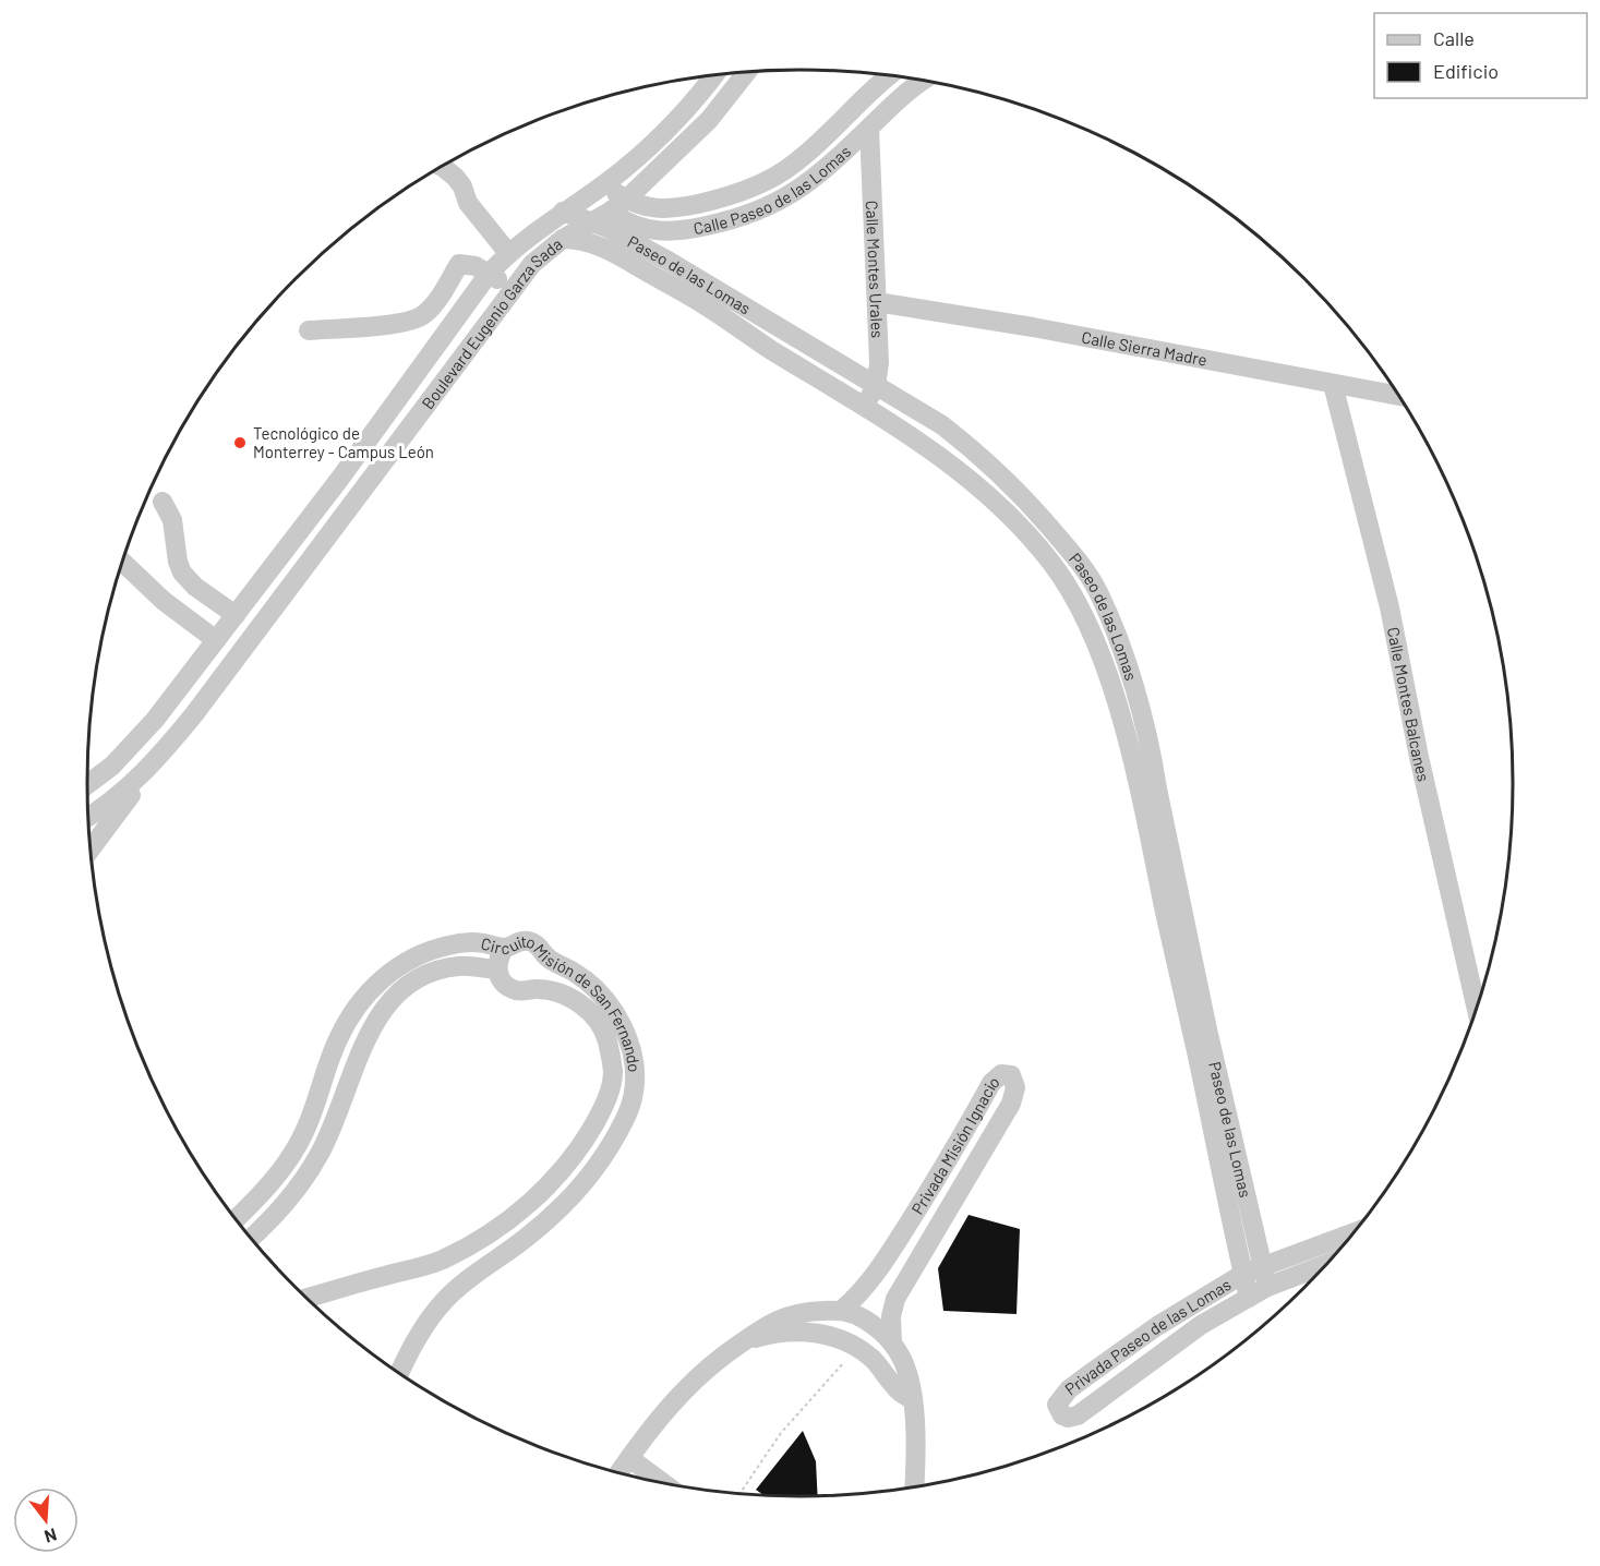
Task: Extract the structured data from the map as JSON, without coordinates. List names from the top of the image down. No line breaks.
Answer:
{"streets":{"street":["Calle Paseo de las Lomas","Calle Montes Urales","Paseo de las Lomas","Boulevard Eugenio Garza Sada","Calle Sierra Madre","Calle Montes Balcanes","Circuito Misión de San Fernando","Privada Misión Ignacio","Privada Paseo de las Lomas"]},"crossings":[["Calle Paseo de las Lomas","Calle Montes Urales"],["Calle Paseo de las Lomas","Boulevard Eugenio Garza Sada"],["Calle Montes Urales","Paseo de las Lomas"],["Calle Montes Urales","Calle Sierra Madre"],["Paseo de las Lomas","Boulevard Eugenio Garza Sada"],["Paseo de las Lomas","Privada Paseo de las Lomas"],["Calle Sierra Madre","Calle Montes Balcanes"]],"places":["Tecnológico de Monterrey - Campus León"],"legend":["Calle","Edificio"],"north":"bottom"}
